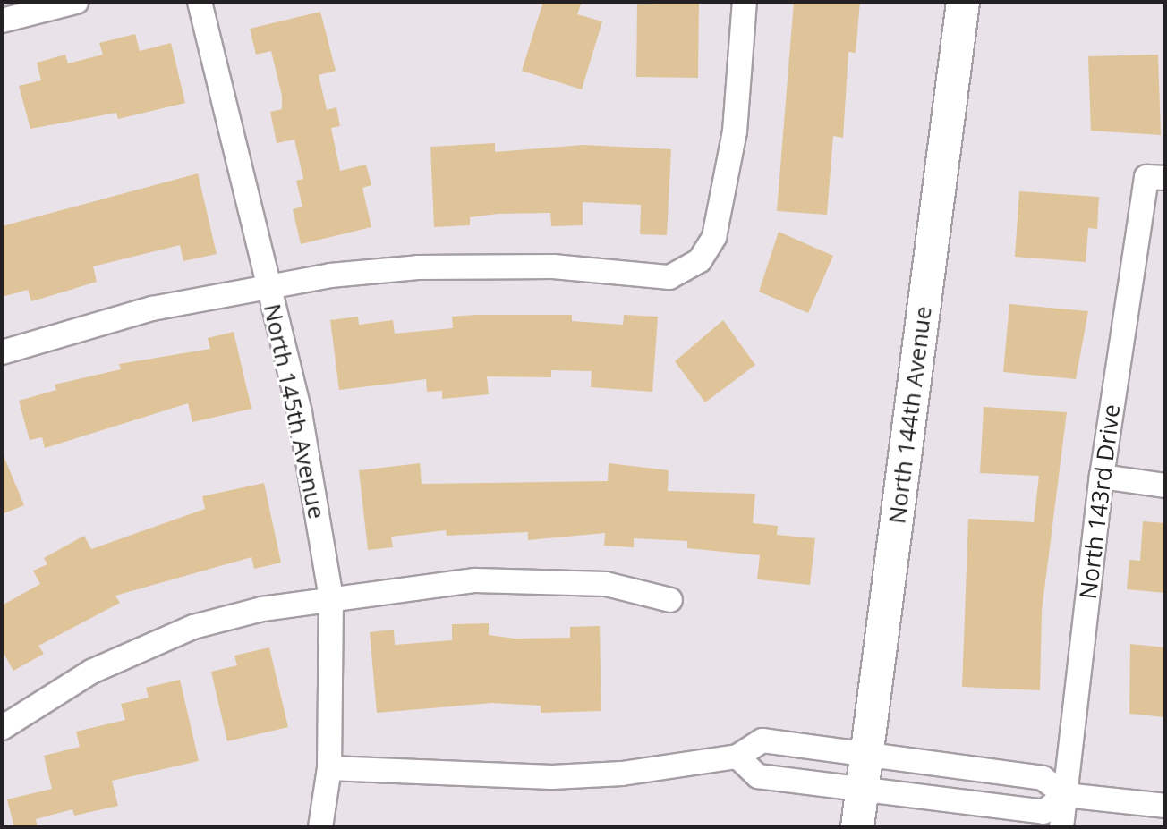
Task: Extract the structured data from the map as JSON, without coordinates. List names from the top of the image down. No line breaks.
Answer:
{"streets":{"main road":["North 144th Avenue"],"street":["North 145th Avenue","North 143rd Drive"]}}
